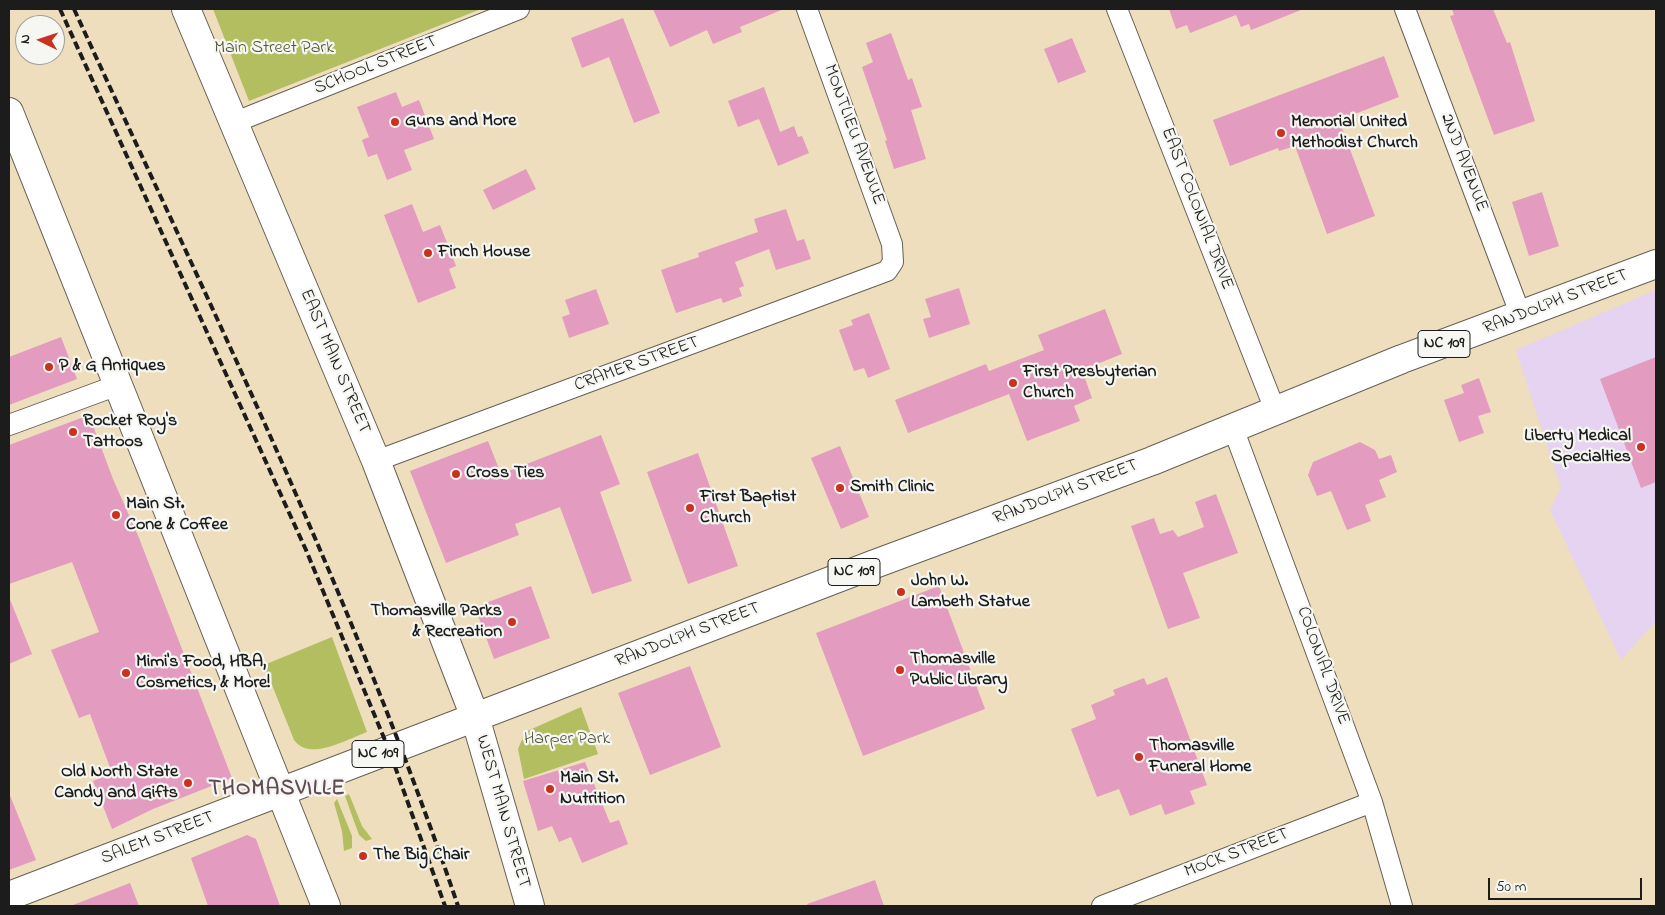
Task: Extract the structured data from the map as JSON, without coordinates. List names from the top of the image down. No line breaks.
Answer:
{"streets":{"main road":["RANDOLPH STREET","NC 109","EAST MAIN STREET","WEST MAIN STREET","SALEM STREET"],"street":["SCHOOL STREET","MONTLIEU AVENUE","2ND AVENUE","EAST COLONIAL DRIVE","CRAMER STREET","COLONIAL DRIVE","MOCK STREET"]},"crossings":[["SCHOOL STREET","EAST MAIN STREET"],["MONTLIEU AVENUE","CRAMER STREET"],["2ND AVENUE","RANDOLPH STREET"],["EAST COLONIAL DRIVE","RANDOLPH STREET"],["RANDOLPH STREET","EAST MAIN STREET"],["RANDOLPH STREET","COLONIAL DRIVE"],["RANDOLPH STREET","WEST MAIN STREET"],["RANDOLPH STREET","SALEM STREET"],["EAST MAIN STREET","CRAMER STREET"],["EAST MAIN STREET","WEST MAIN STREET"],["EAST MAIN STREET","SALEM STREET"],["COLONIAL DRIVE","MOCK STREET"],["WEST MAIN STREET","SALEM STREET"]],"districts":["THOMASVILLE"],"parks":["Main Street Park","Harper Park"],"places":["Guns and More","Memorial United Methodist Church","Finch House","P & G Antiques","First Presbyterian Church","Rocket Roy's Tattoos","Liberty Medical Specialties","Cross Ties","Smith Clinic","First Baptist Church","Main St. Cone & Coffee","John W. Lambeth Statue","Thomasville Parks & Recreation","Thomasville Public Library","Mimi's Food, HBA, Cosmetics, & More!","Thomasville Funeral Home","Old North State Candy and Gifts","Main St. Nutrition","The Big Chair"],"scale_bar":"50 m","north":"left"}
